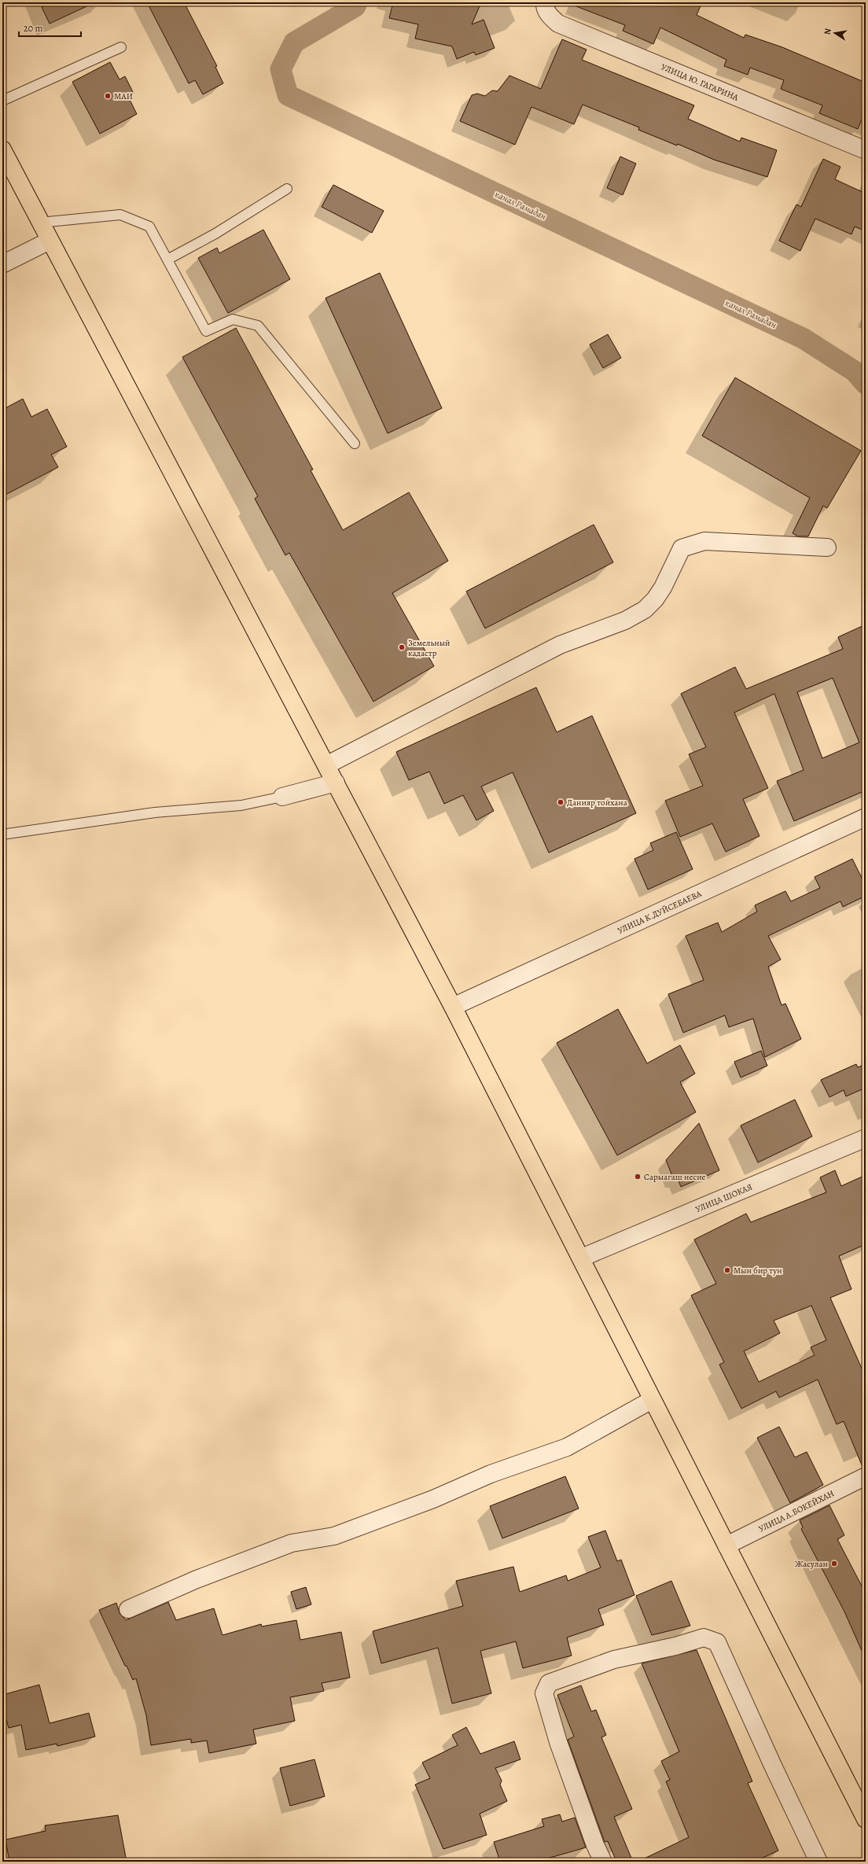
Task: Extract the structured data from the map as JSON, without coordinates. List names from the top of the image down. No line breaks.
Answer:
{"streets":{"street":["УЛИЦА Ю. ГАГАРИНА","УЛИЦА К.ДУЙСЕБАЕВА","УЛИЦА ШОКАЯ","УЛИЦА А.БОКЕЙХАН"]},"water":["канал Рамадан"],"places":["МАИ","Земельный кадастр","Данияр тойхана","Сарыагаш несие","Мын бир тун","Жасулан"],"scale_bar":"20 m","north":"left"}
